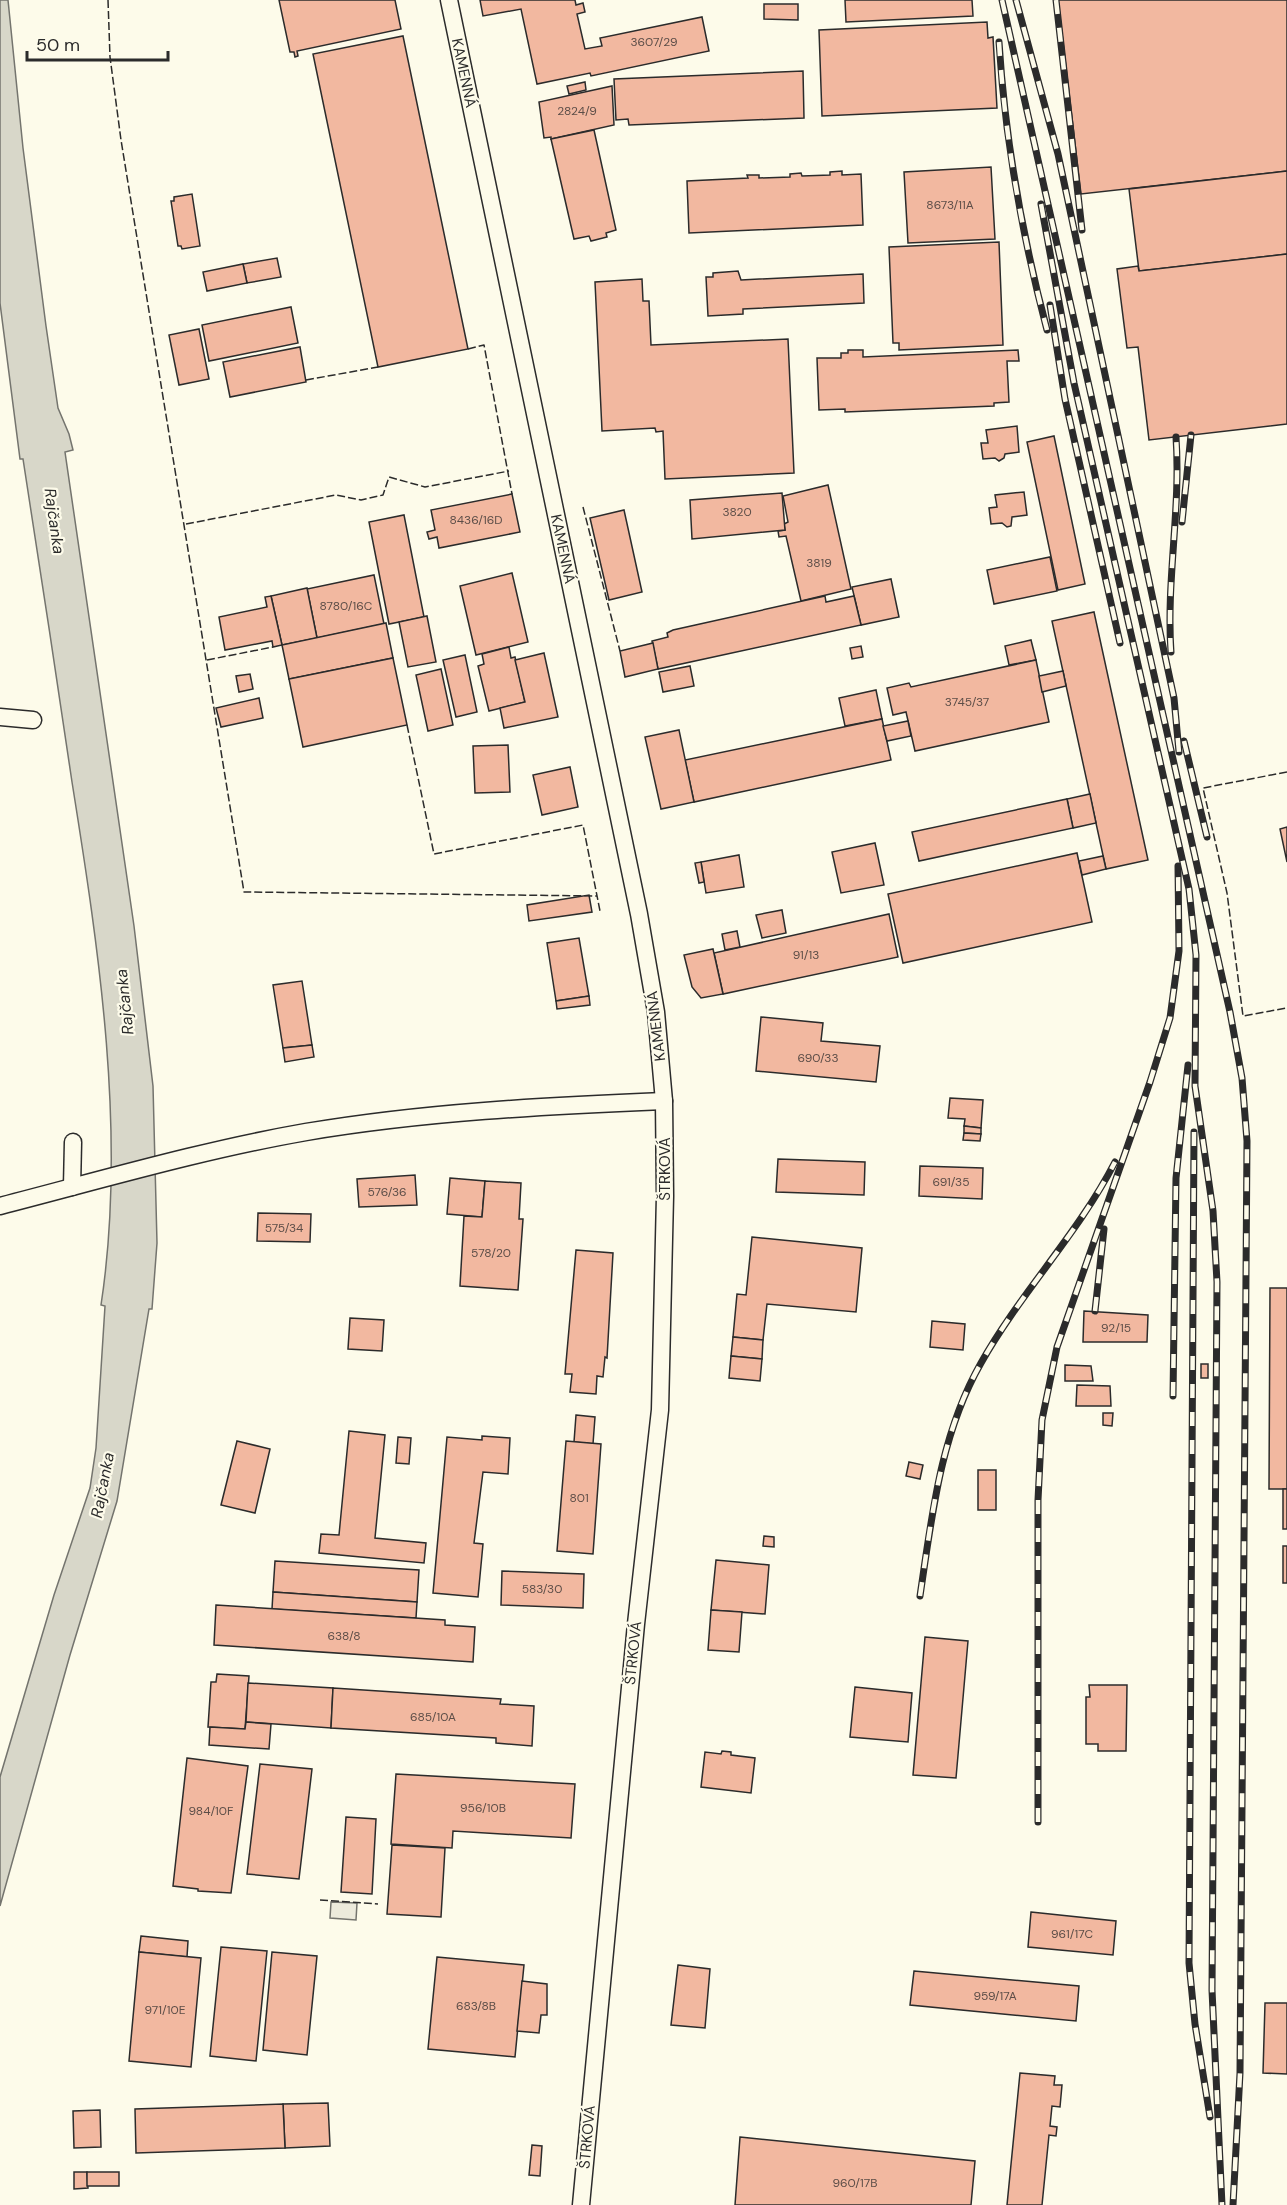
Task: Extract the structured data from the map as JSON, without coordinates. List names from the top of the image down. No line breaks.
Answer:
{"streets":{"street":["KAMENNÁ","ŠTRKOVÁ"]},"crossings":[["KAMENNÁ","ŠTRKOVÁ"]],"water":["Rajčanka"],"house_numbers":["3607/29","2824/9","8673/11A","3820","8436/16D","3819","8780/16C","3745/37","91/13","690/33","691/35","576/36","575/34","578/20","92/15","801","583/30","638/8","685/10A","956/10B","984/10F","961/17C","959/17A","683/8B","971/10E","960/17B"],"scale_bar":"50 m"}
